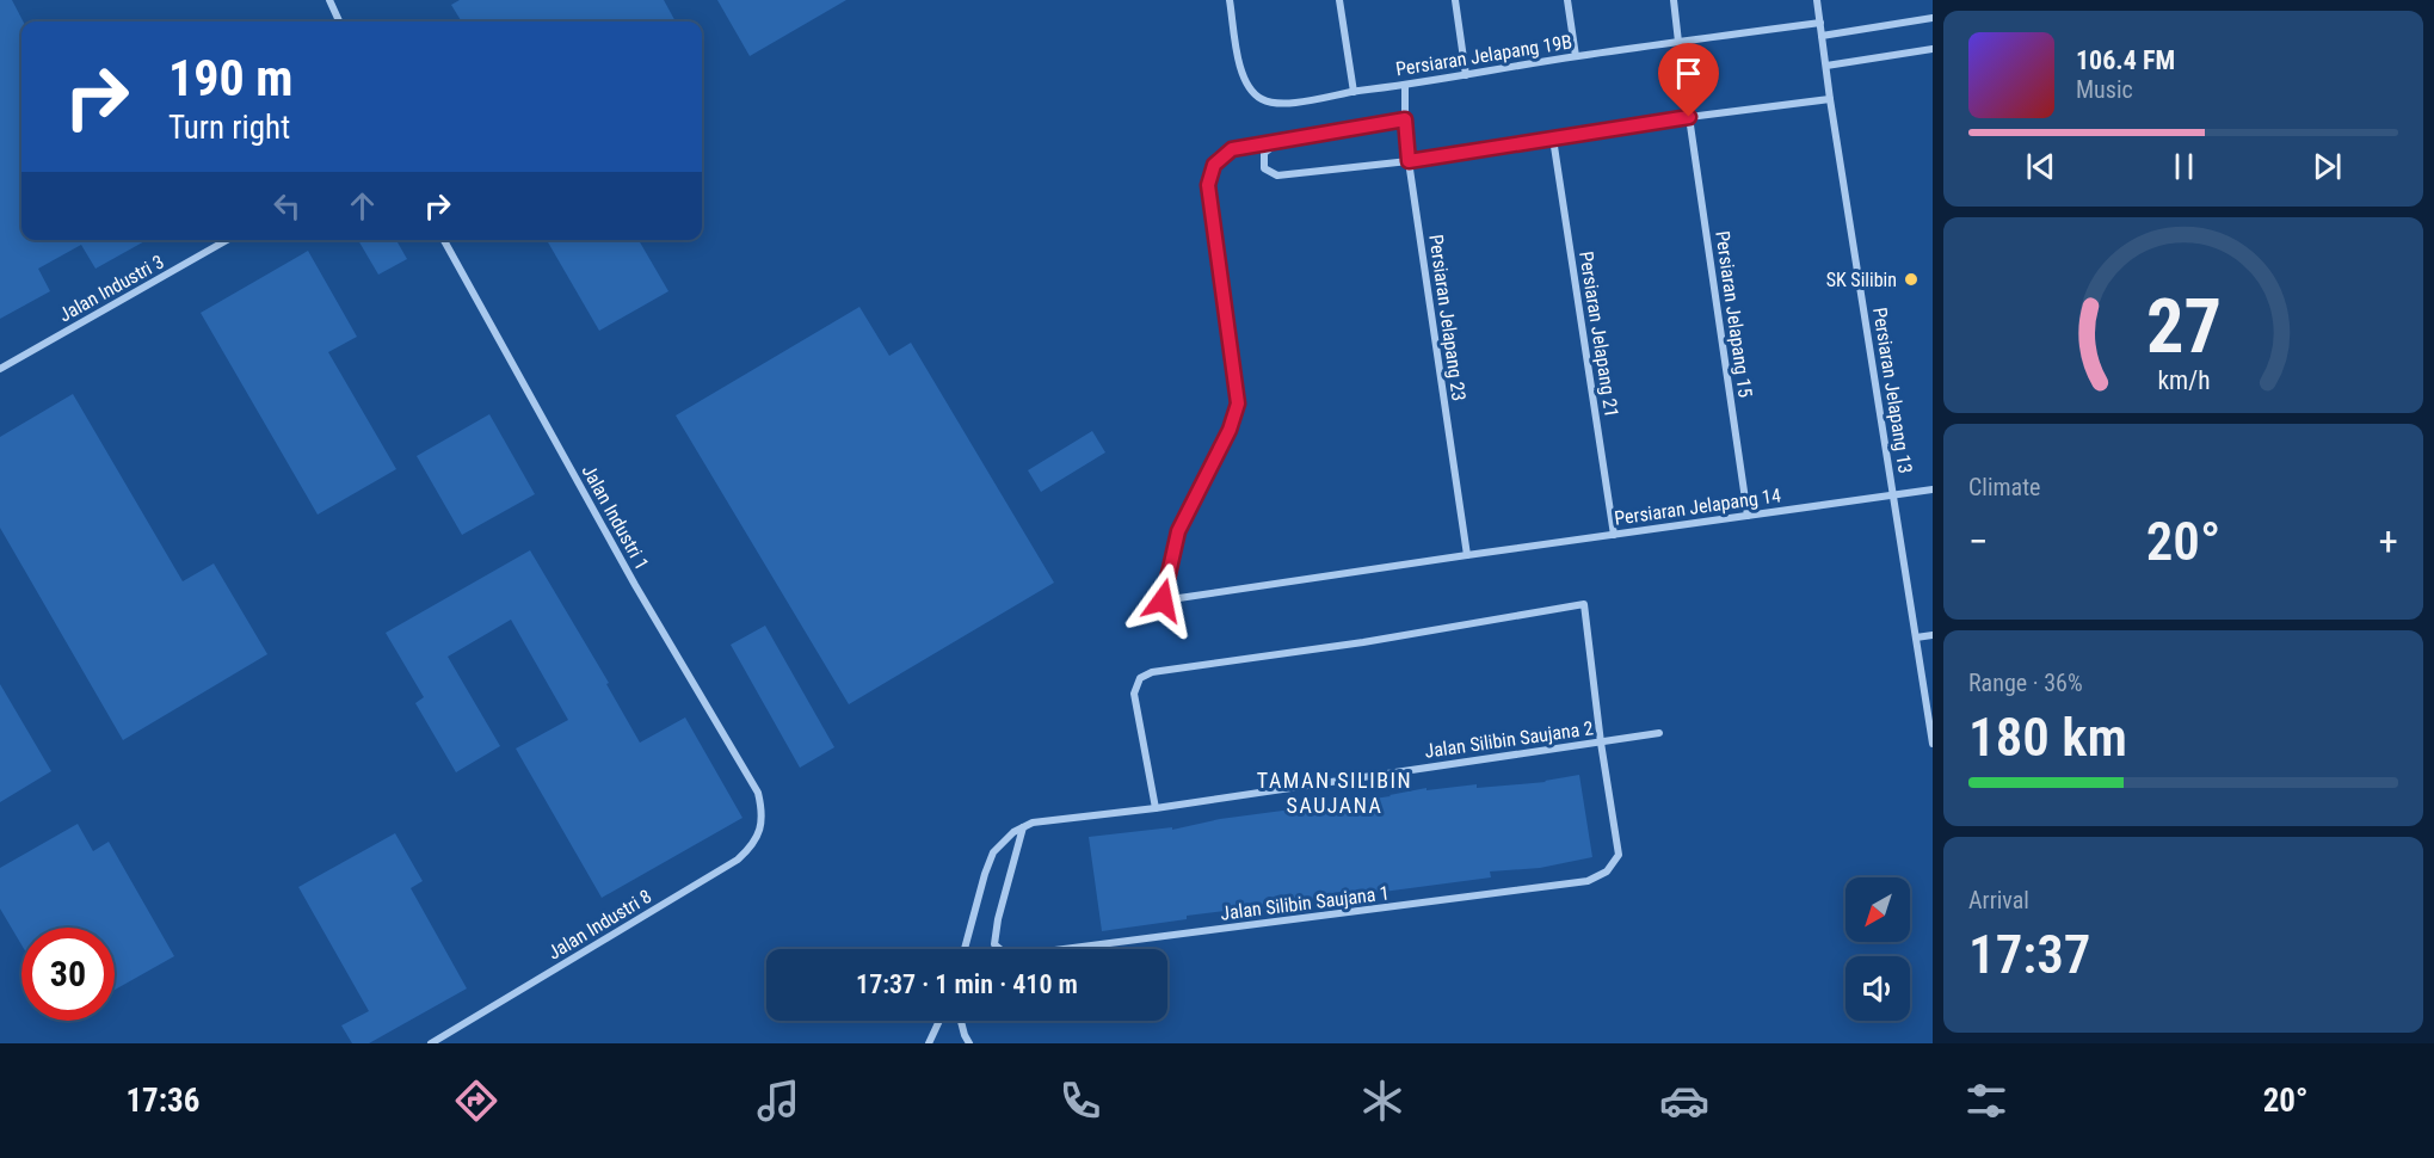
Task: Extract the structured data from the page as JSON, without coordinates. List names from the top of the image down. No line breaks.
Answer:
{"streets":{"street":["Persiaran Jelapang 19B","Jalan Industri 3","Persiaran Jelapang 15","Persiaran Jelapang 23","Persiaran Jelapang 21","Persiaran Jelapang 13","Persiaran Jelapang 14","Jalan Industri 1","Jalan Silibin Saujana 2","Jalan Silibin Saujana 1","Jalan Industri 8"]},"crossings":[["Persiaran Jelapang 19B","Persiaran Jelapang 23"],["Persiaran Jelapang 19B","Persiaran Jelapang 13"],["Persiaran Jelapang 15","Persiaran Jelapang 14"],["Persiaran Jelapang 23","Persiaran Jelapang 14"],["Persiaran Jelapang 21","Persiaran Jelapang 14"],["Persiaran Jelapang 13","Persiaran Jelapang 14"],["Jalan Industri 1","Jalan Industri 8"],["Jalan Silibin Saujana 2","Jalan Silibin Saujana 1"]],"districts":["TAMAN SILIBIN SAUJANA"],"places":["SK Silibin"],"north":"bottom left","page":{"turn":["190 m","Turn right"],"song":["106.4 FM","Music"],"tile":["Climate",["Range · 36%","180 km"],["Arrival","17:37"]],"heat":["−","20°","+"],"limit":"30","trip":"17:37 · 1 min · 410 m","tabs":["17:36","20°"],"gauge":["27","km/h"]}}
